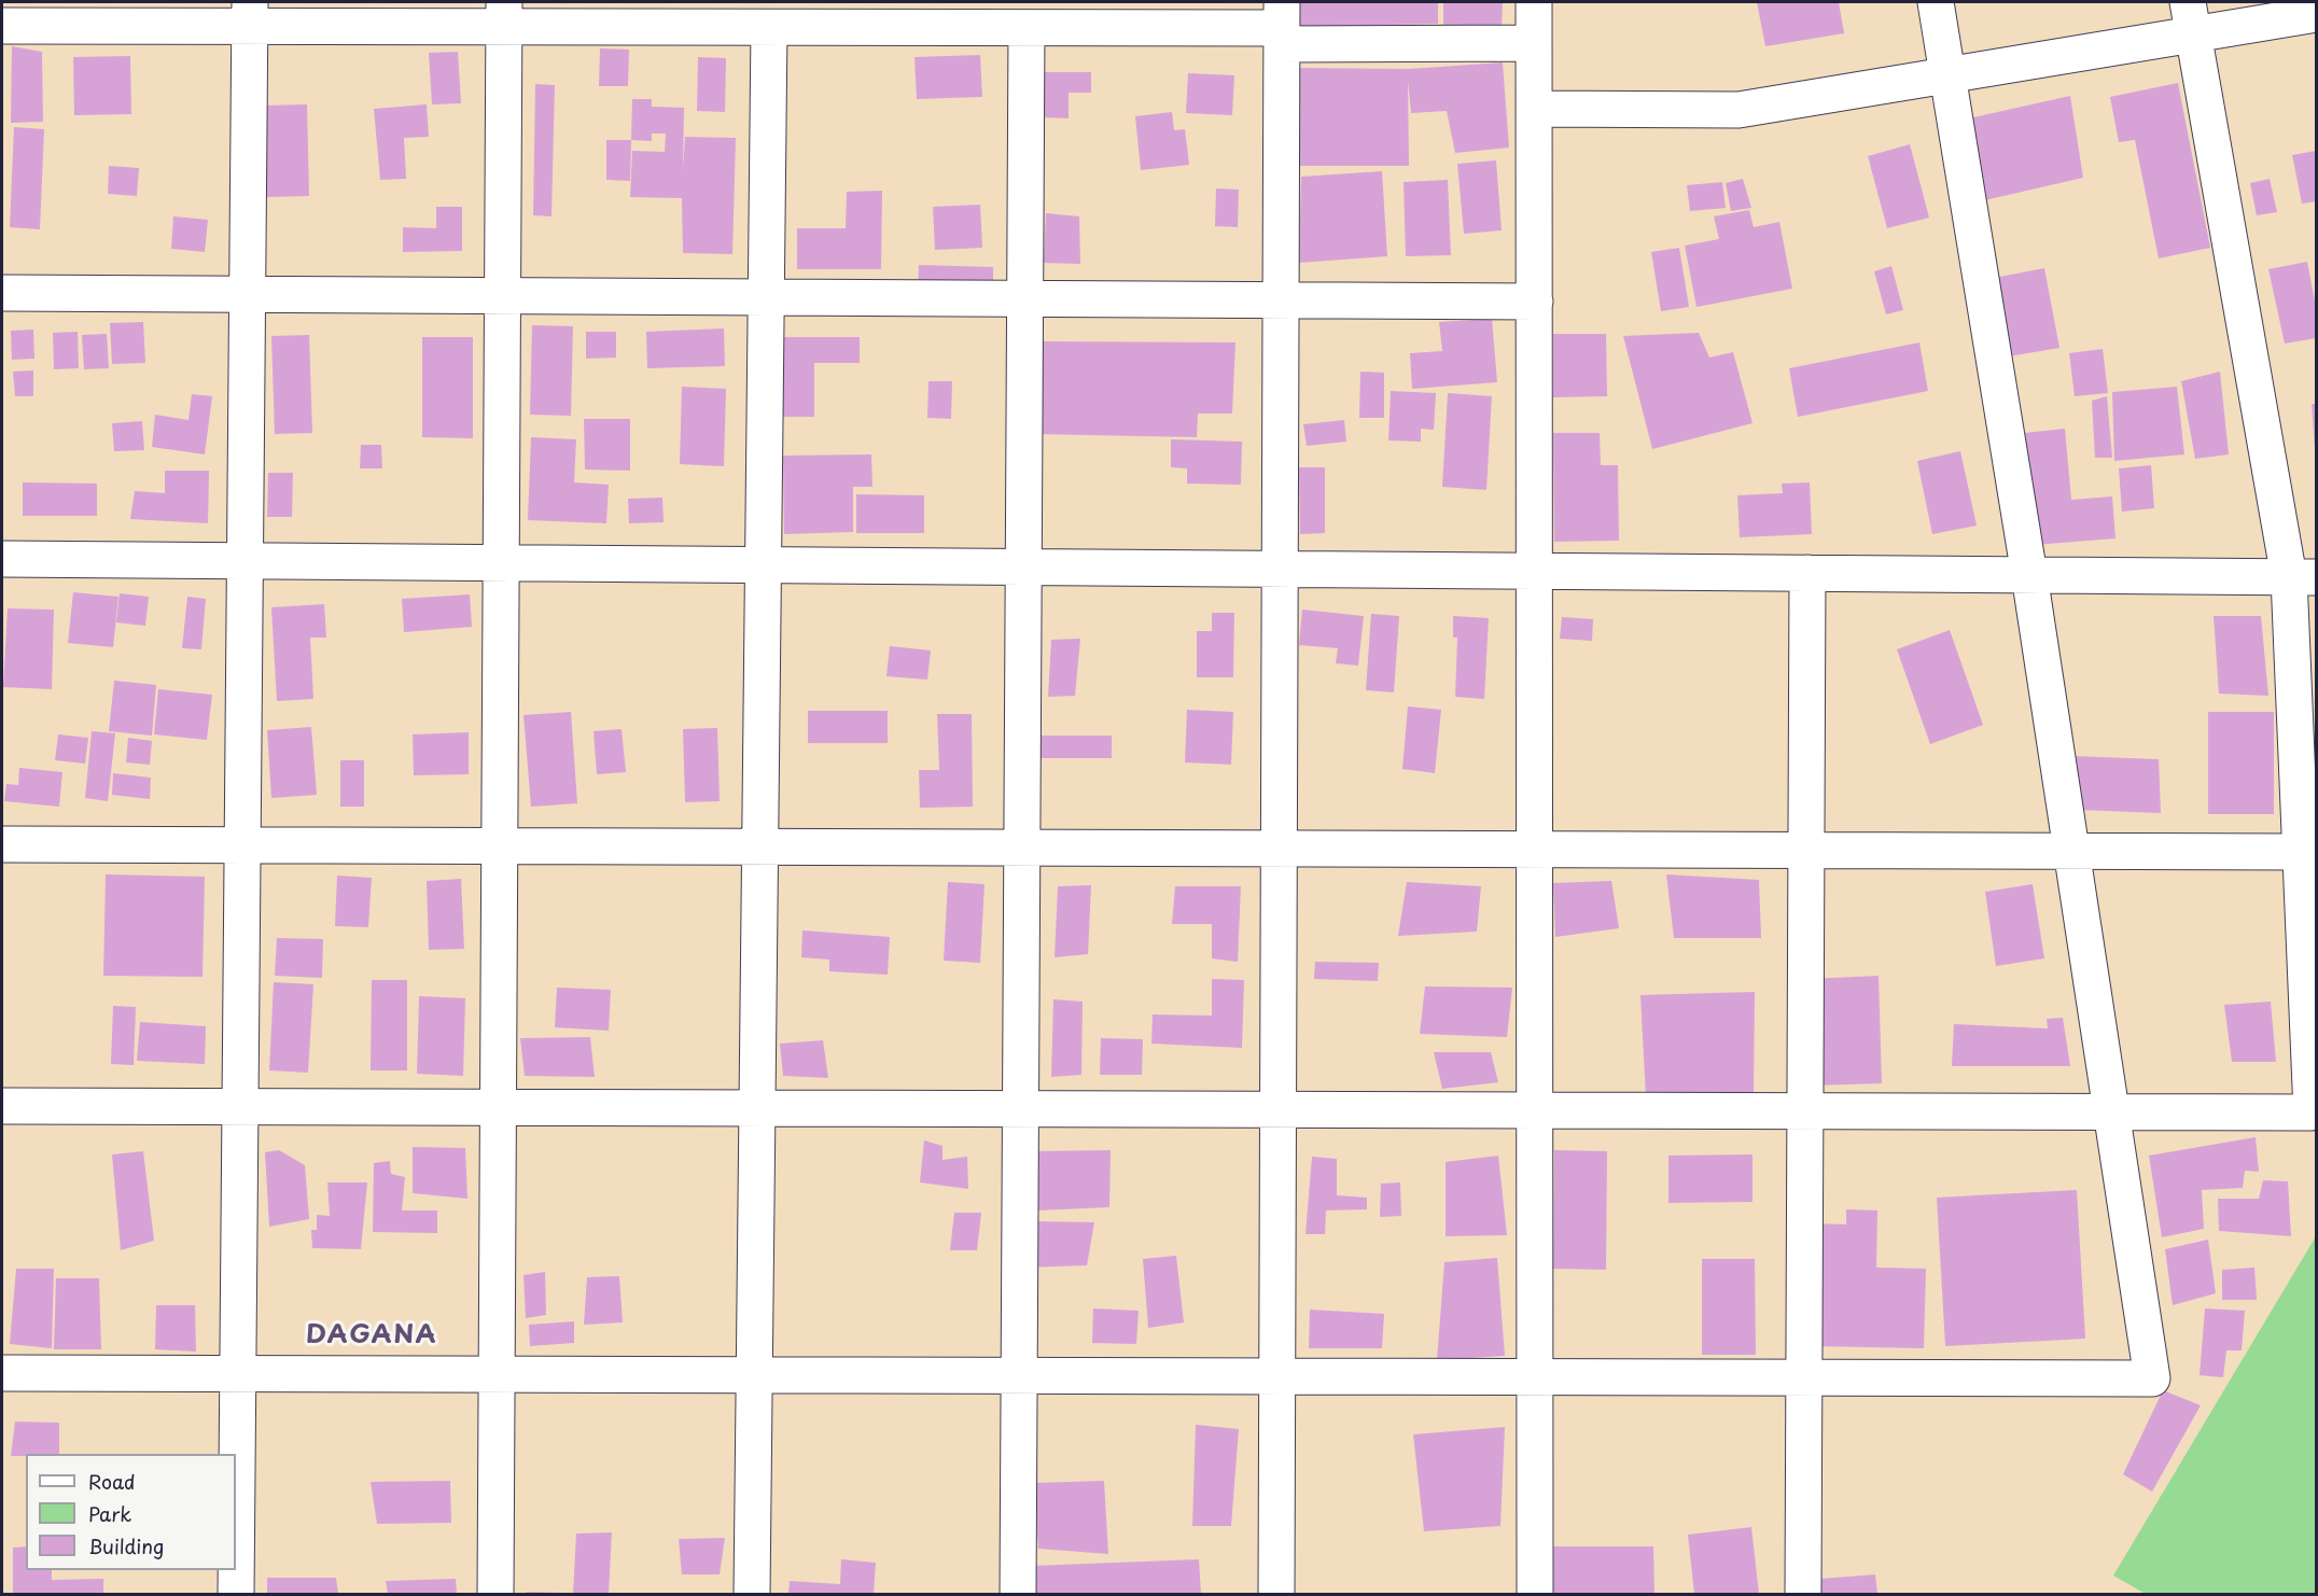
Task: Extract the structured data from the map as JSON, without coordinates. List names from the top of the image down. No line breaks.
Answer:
{"districts":["DAGANA"],"legend":["Road","Park","Building"]}
